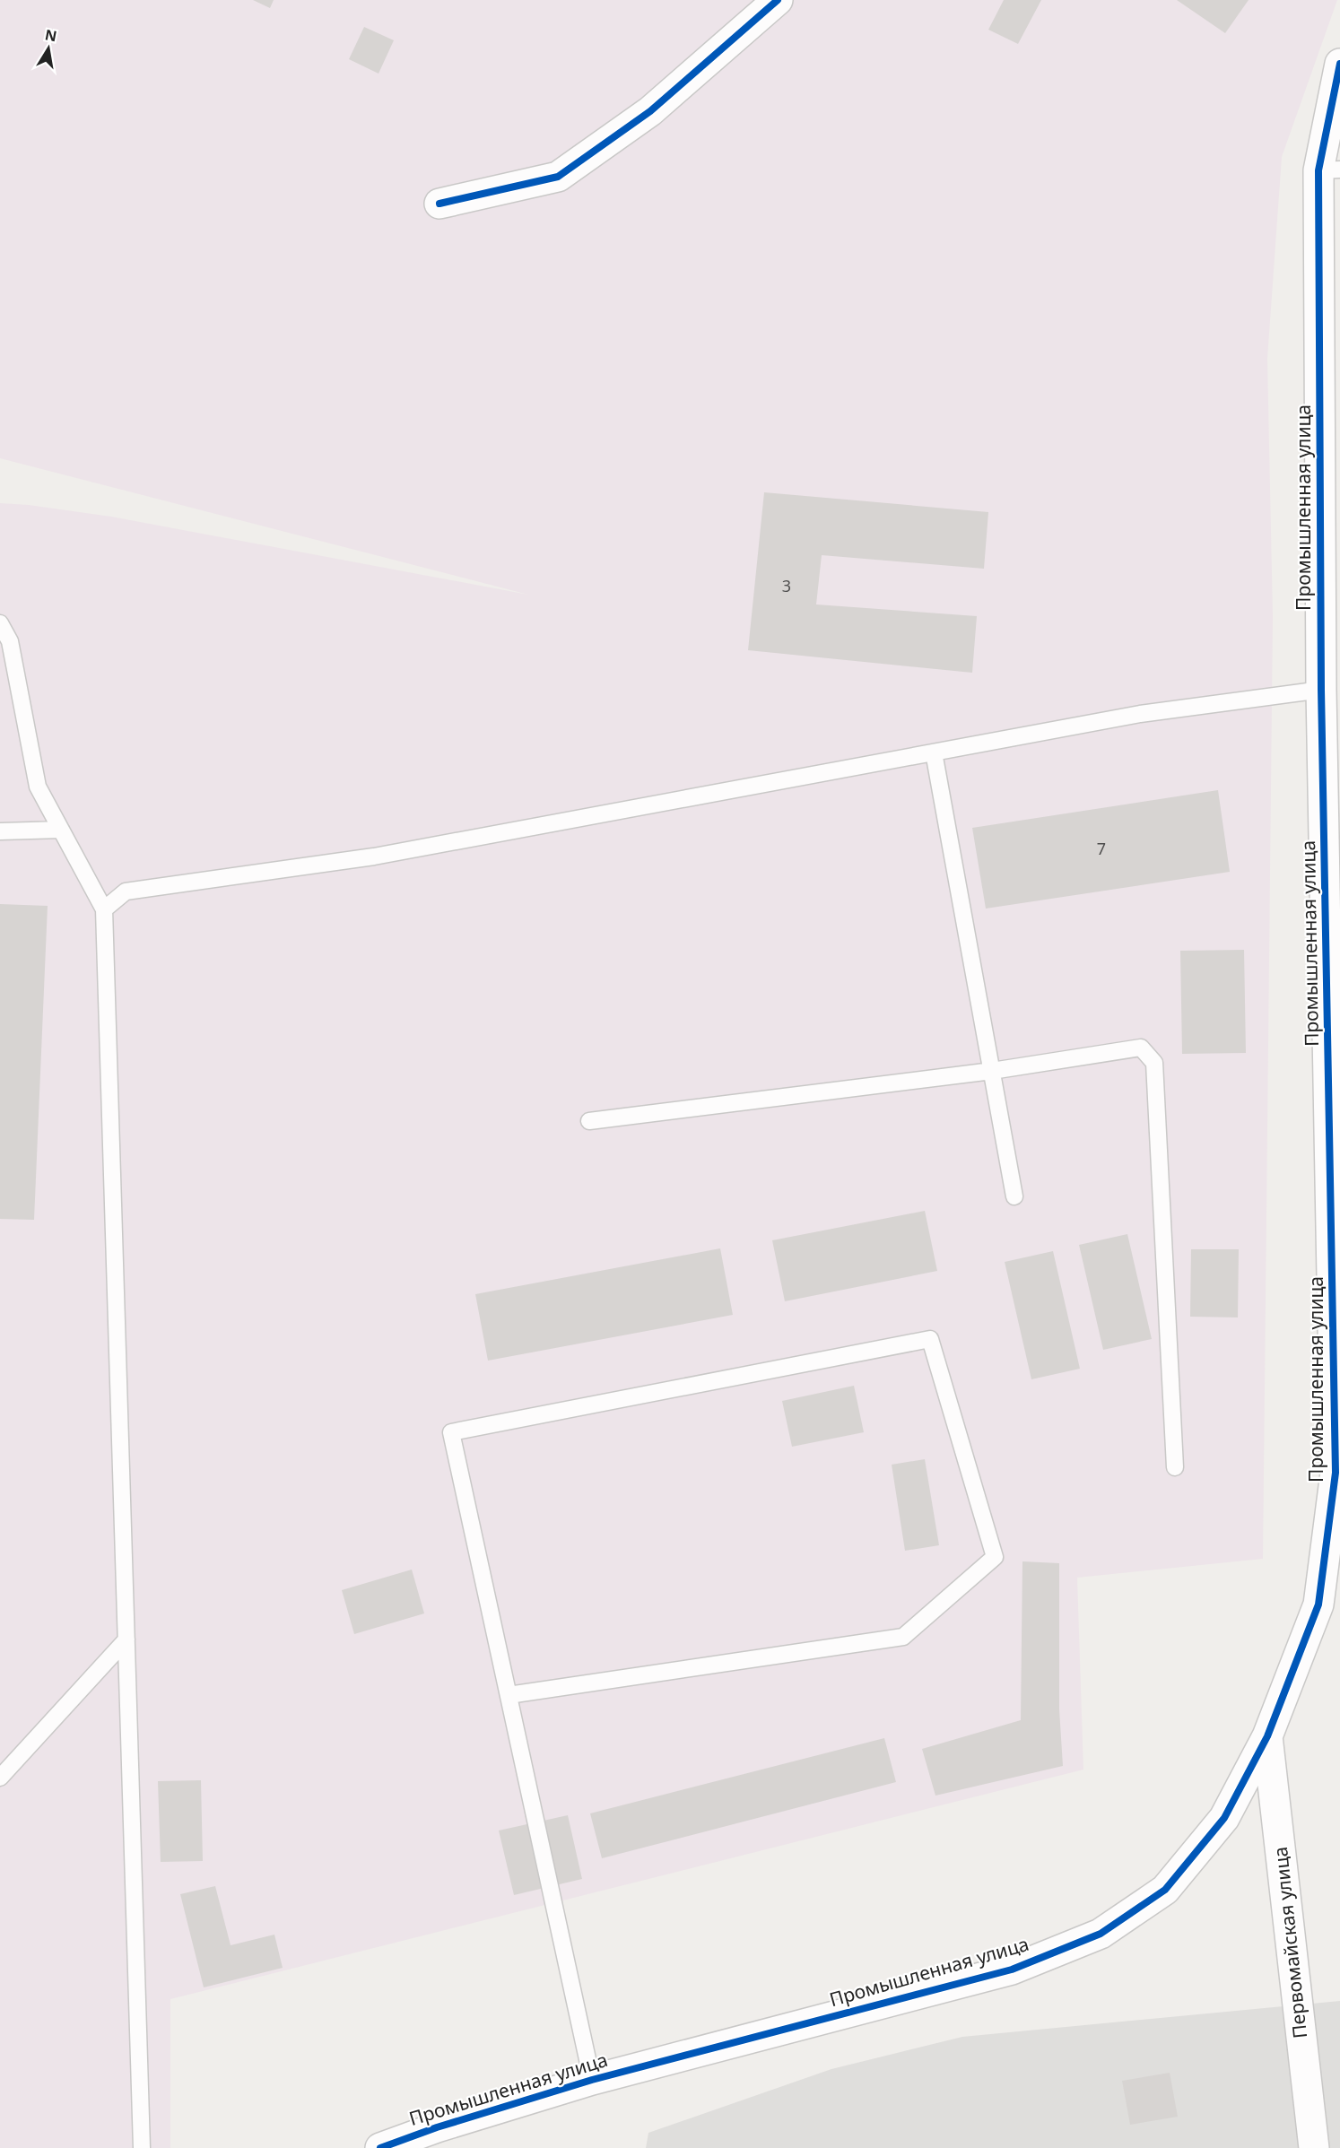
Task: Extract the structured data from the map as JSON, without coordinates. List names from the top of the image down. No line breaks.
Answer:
{"streets":{"street":["Промышленная улица","Первомайская улица"]},"crossings":[["Промышленная улица","Первомайская улица"]],"house_numbers":["3","7"],"north":"top"}
